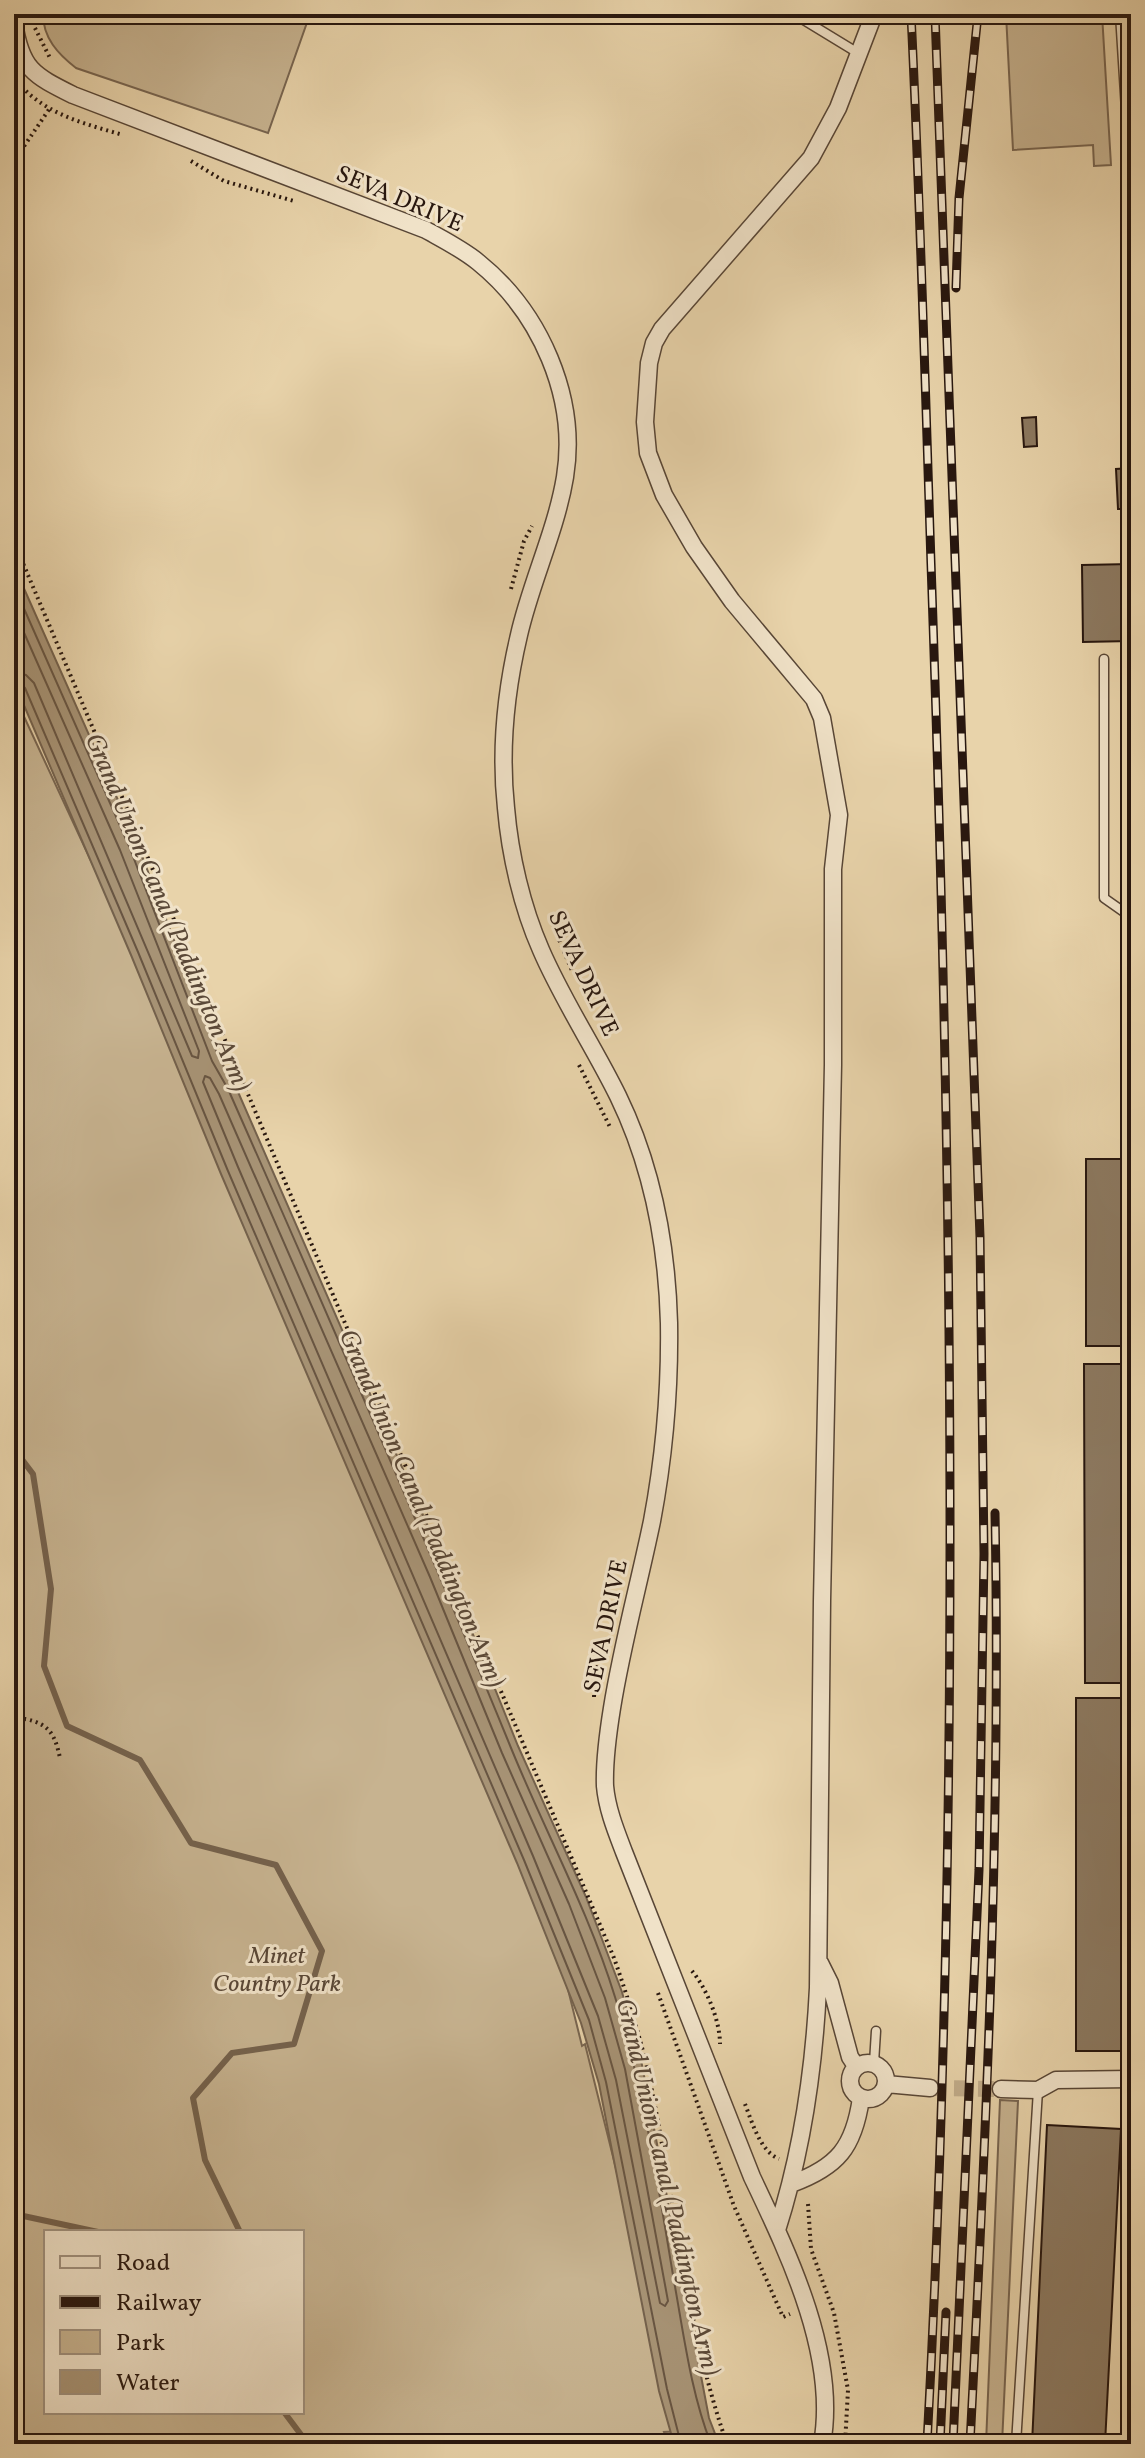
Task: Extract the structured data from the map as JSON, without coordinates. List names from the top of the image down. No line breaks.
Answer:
{"streets":{"street":["SEVA DRIVE"]},"water":["Grand Union Canal (Paddington Arm)"],"parks":["Minet Country Park"],"legend":["Road","Railway","Park","Water"]}
